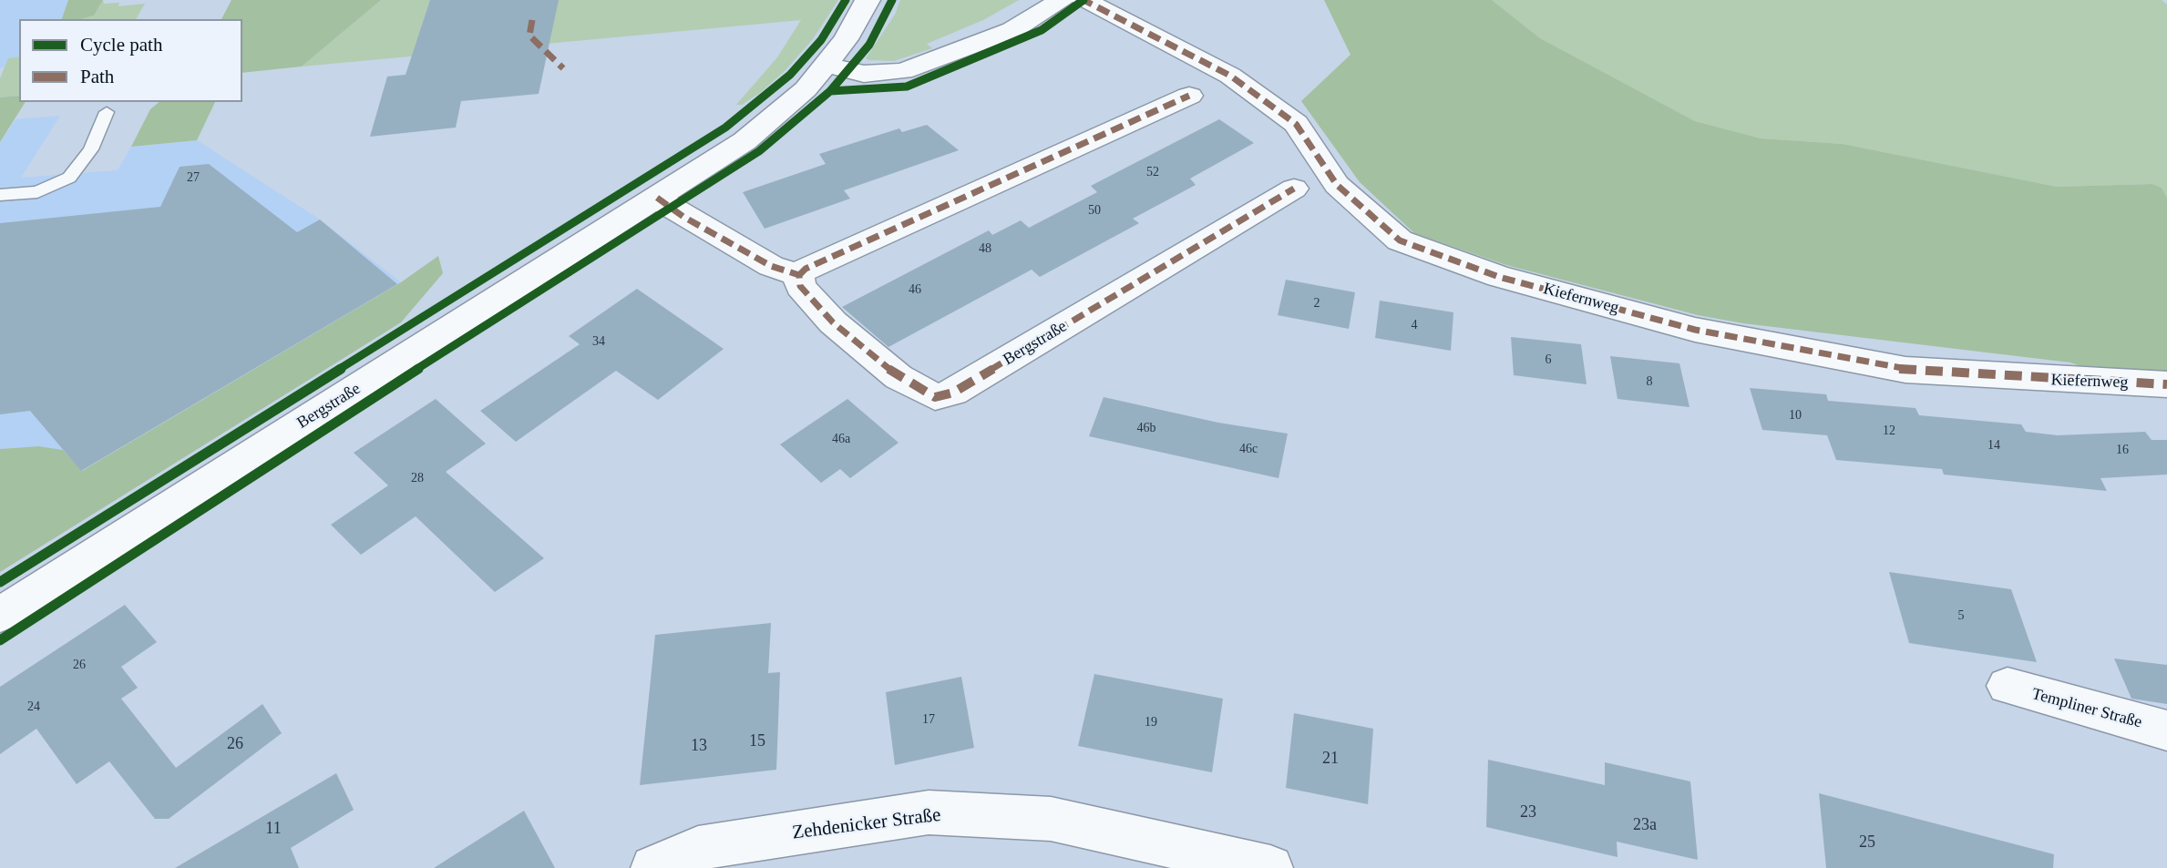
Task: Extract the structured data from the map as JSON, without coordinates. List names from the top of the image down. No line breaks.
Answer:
{"streets":{"street":["Kiefernweg","Bergstraße","Templiner Straße","Zehdenicker Straße"]},"house_numbers":["52","27","50","48","46","2","4","34","6","8","10","46b","12","46a","14","46c","16","28","5","26","24","17","19","15","26","13","21","23","23a","11","25"],"legend":["Cycle path","Path"]}
